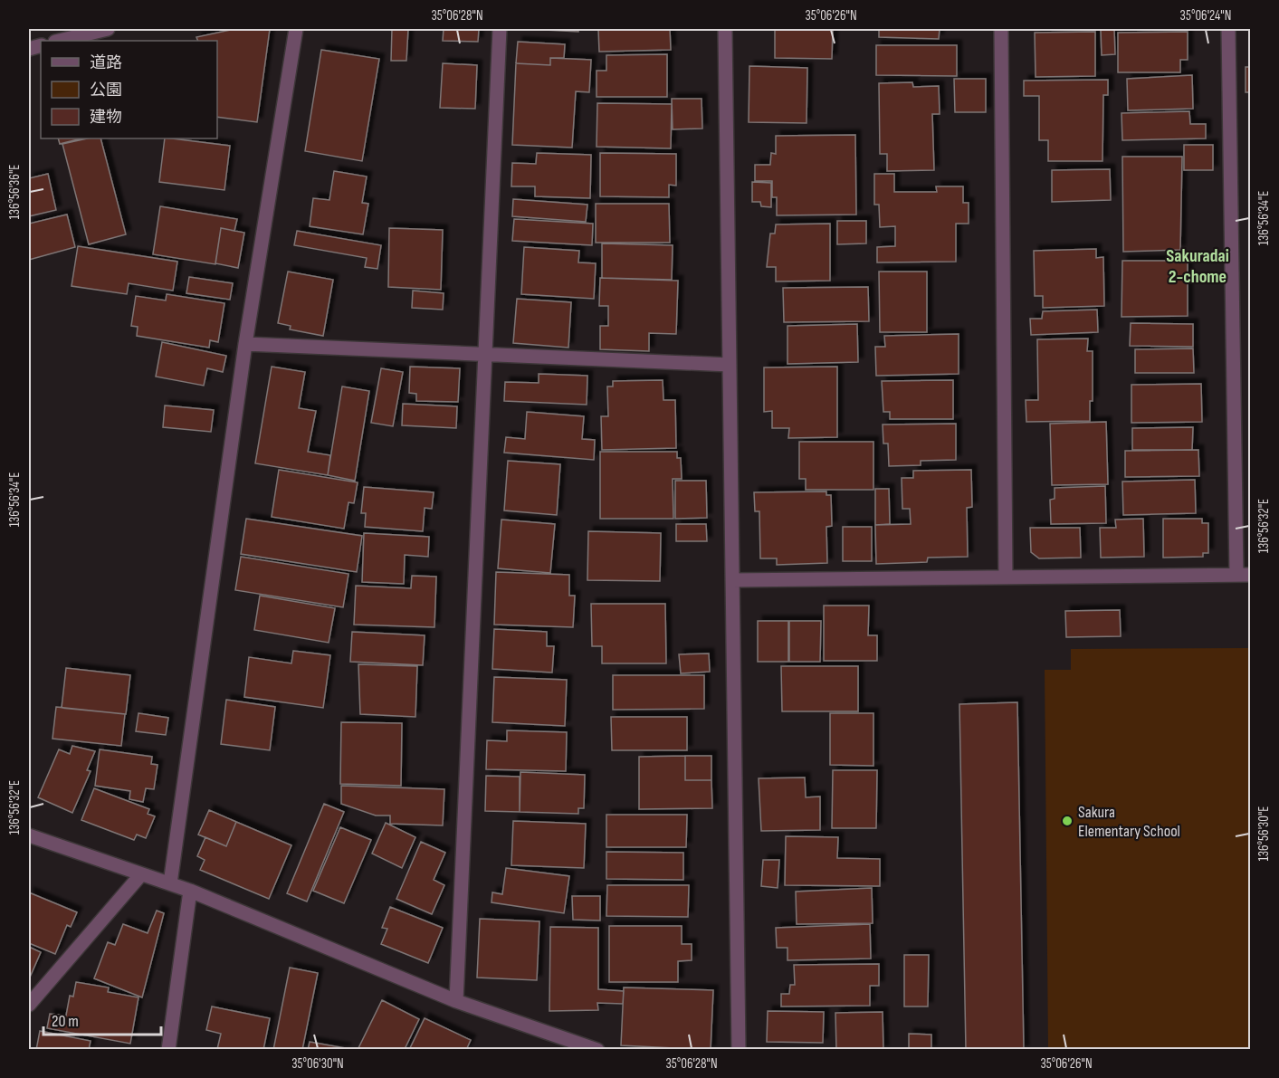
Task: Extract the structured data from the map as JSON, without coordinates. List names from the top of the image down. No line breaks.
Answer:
{"districts":["Sakuradai 2-chome"],"places":["Sakura Elementary School"],"legend":["道路","公園","建物"],"scale_bar":"20 m","coordinates":["35°06'28\"N","35°06'26\"N","35°06'24\"N","136°56'36\"E","136°56'34\"E","136°56'32\"E","136°56'30\"E","35°06'30\"N"]}
